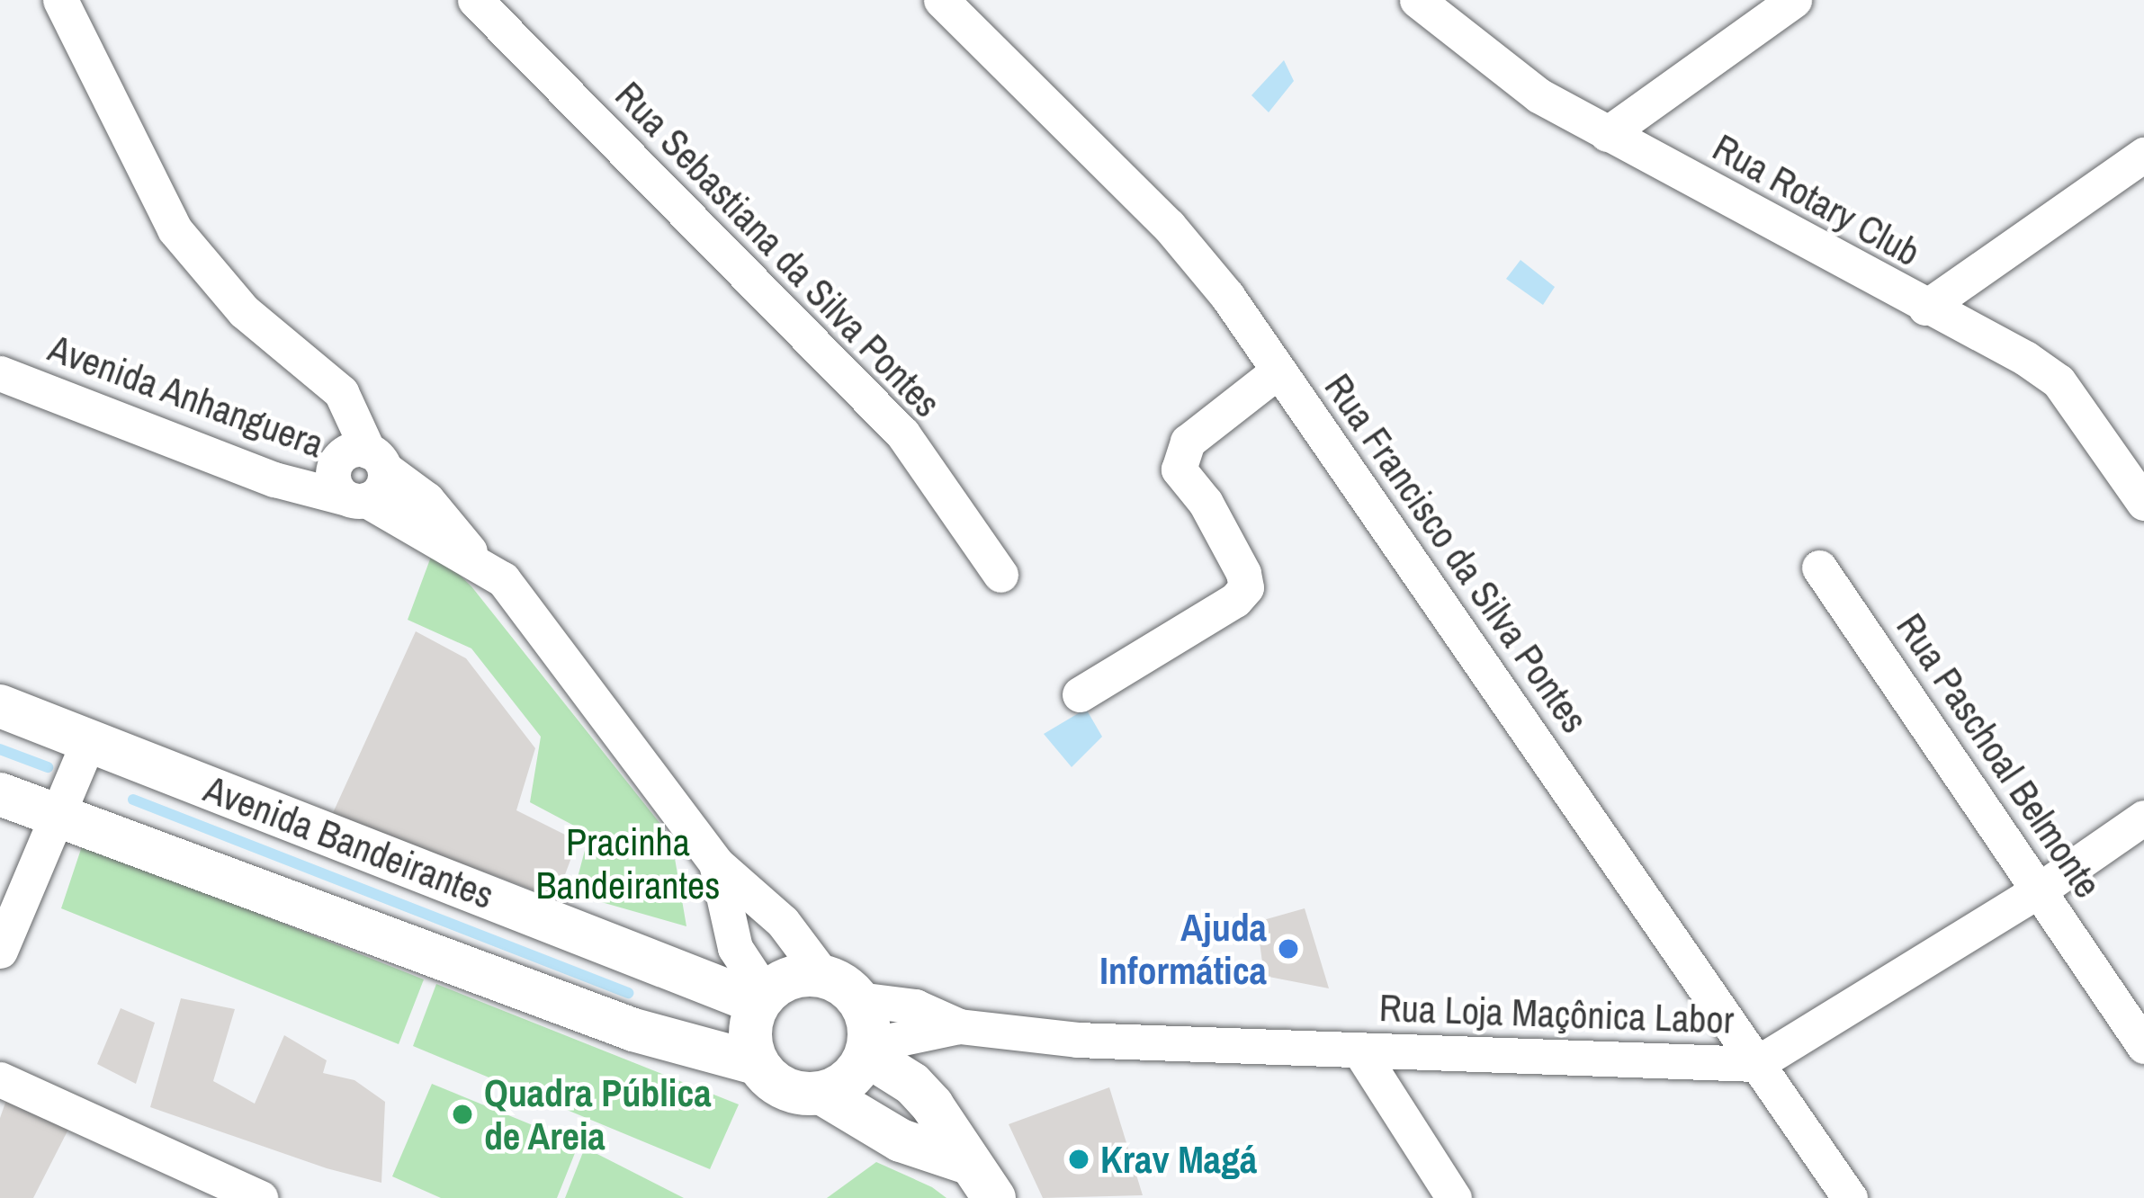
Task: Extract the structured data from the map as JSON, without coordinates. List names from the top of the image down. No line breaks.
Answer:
{"streets":{"street":["Rua Rotary Club","Rua Sebastiana da Silva Pontes","Avenida Anhanguera","Rua Francisco da Silva Pontes","Rua Paschoal Belmonte","Avenida Bandeirantes","Rua Loja Maçônica Labor"]},"crossings":[["Rua Francisco da Silva Pontes","Rua Loja Maçônica Labor"],["Rua Paschoal Belmonte","Rua Loja Maçônica Labor"],["Avenida Bandeirantes","Rua Loja Maçônica Labor"]],"parks":["Pracinha Bandeirantes"],"places":["Ajuda Informática","Quadra Pública de Areia","Krav Magá"]}
